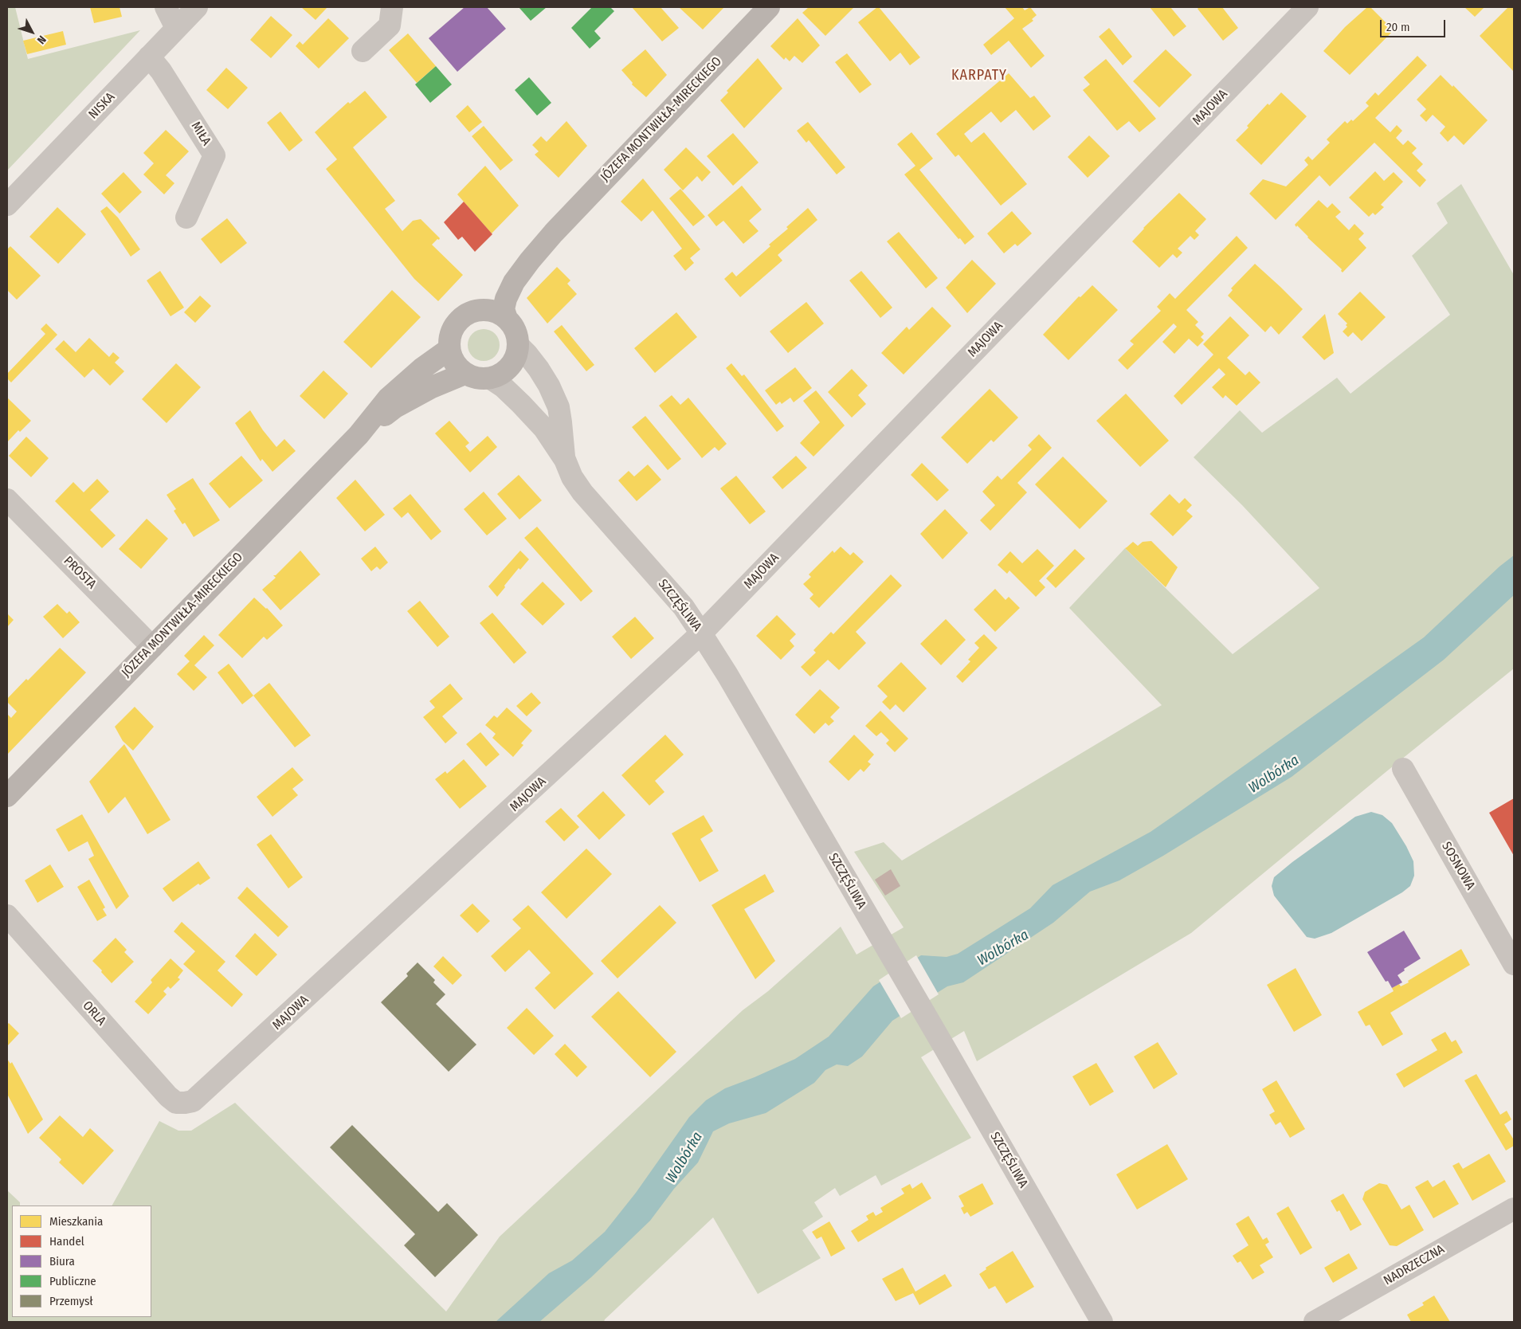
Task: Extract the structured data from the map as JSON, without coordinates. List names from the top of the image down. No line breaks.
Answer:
{"streets":{"main road":["JÓZEFA MONTWIŁŁA-MIRECKIEGO"],"street":["NISKA","MAJOWA","MIŁA","PROSTA","SZCZĘŚLIWA","SOSNOWA","ORLA","NADRZECZNA"]},"crossings":[["NISKA","MIŁA"],["MAJOWA","SZCZĘŚLIWA"],["MAJOWA","ORLA"],["JÓZEFA MONTWIŁŁA-MIRECKIEGO","PROSTA"],["JÓZEFA MONTWIŁŁA-MIRECKIEGO","SZCZĘŚLIWA"]],"districts":["KARPATY"],"water":["Wolbórka"],"legend":["Mieszkania","Handel","Biura","Publiczne","Przemysł"],"scale_bar":"20 m","north":"bottom right"}
